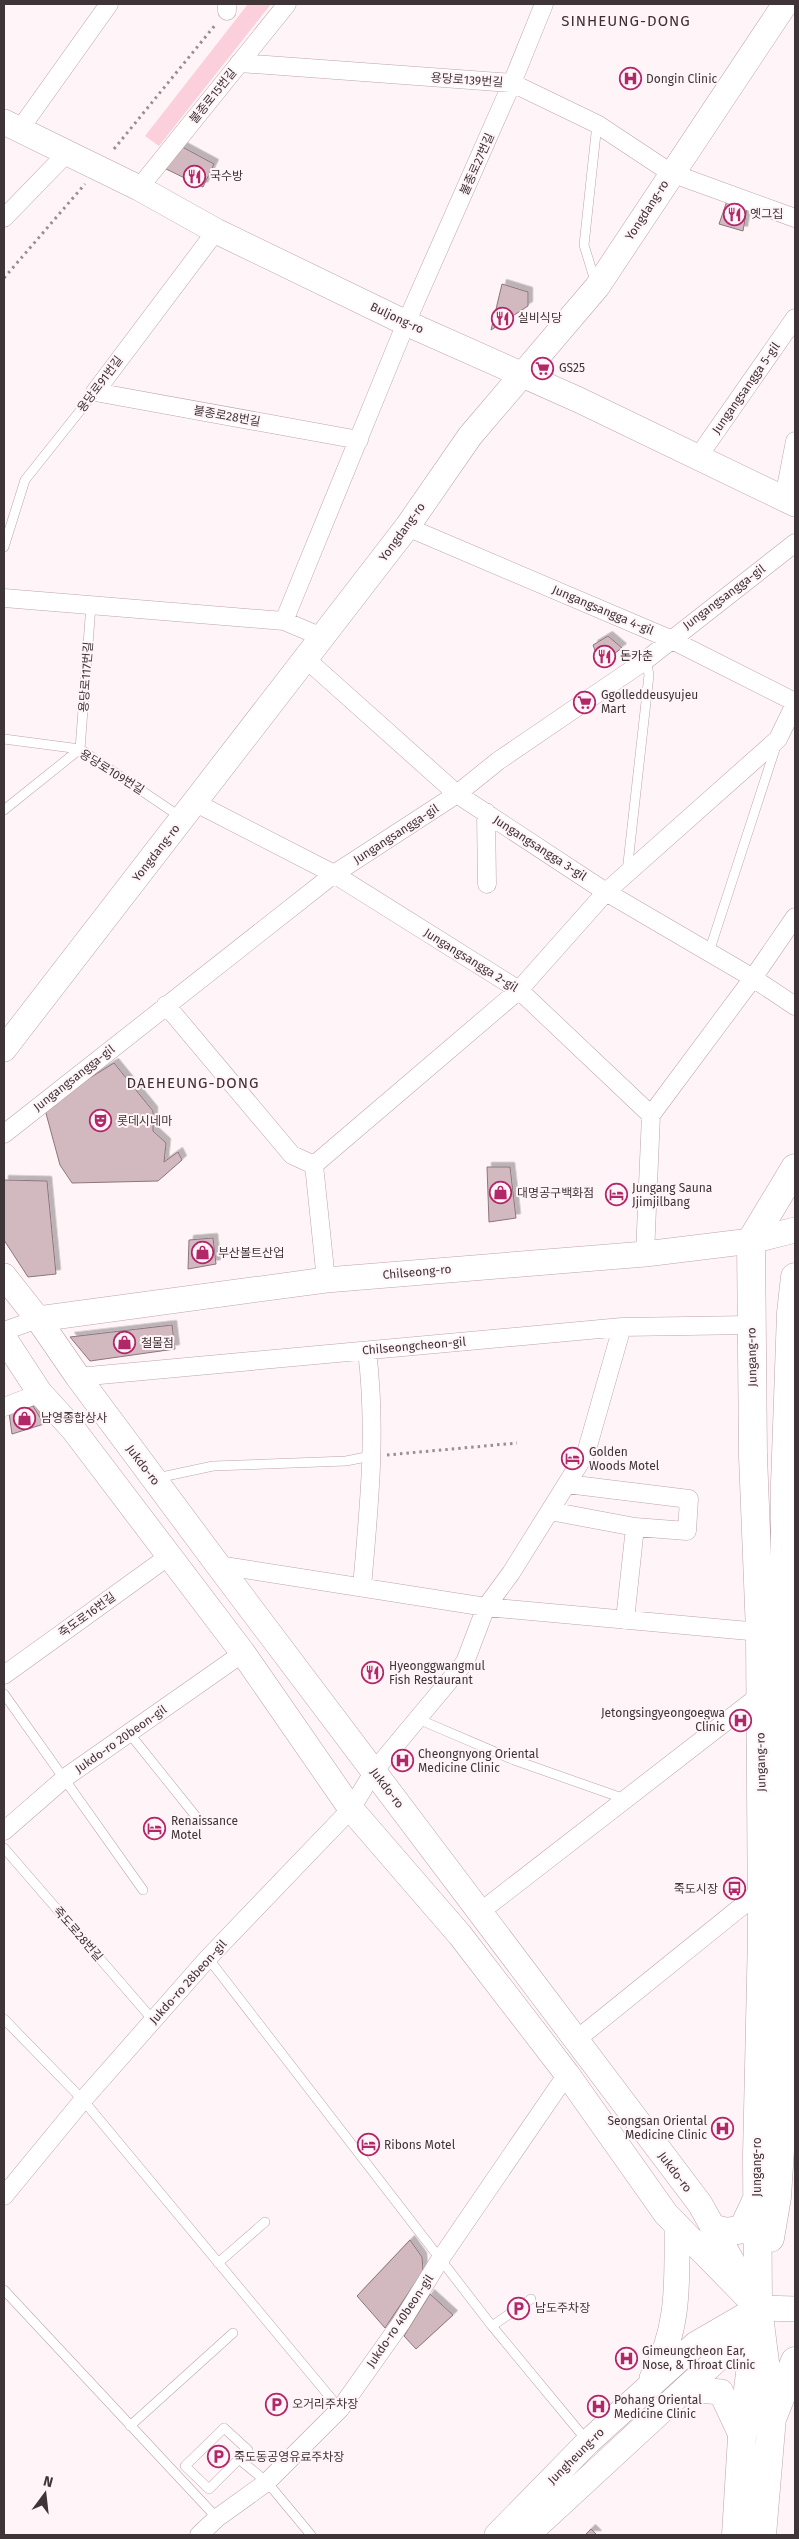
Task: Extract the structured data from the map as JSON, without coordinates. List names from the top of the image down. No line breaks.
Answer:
{"streets":{"main road":["Yongdang-ro","Buljong-ro","Chilseong-ro","Jungang-ro","Jukdo-ro","Jungheung-ro"],"street":["용당로139번길","불종로15번길","불종로27번길","용당로91번길","Jungangsangga 5-gil","불종로28번길","Jungangsangga-gil","Jungangsangga 4-gil","Jungangsangga 3-gil","Jungangsangga 2-gil","Chilseongcheon-gil","죽도로16번길","Jukdo-ro 20beon-gil","Jukdo-ro 28beon-gil","Jukdo-ro 40beon-gil"],"lane":["용당로117번길","용당로109번길","죽도로28번길"]},"crossings":[["용당로139번길","불종로15번길"],["용당로139번길","불종로27번길"],["용당로139번길","Yongdang-ro"],["불종로15번길","Buljong-ro"],["불종로27번길","Buljong-ro"],["Yongdang-ro","Buljong-ro"],["Yongdang-ro","Jungangsangga 4-gil"],["Yongdang-ro","용당로109번길"],["Yongdang-ro","Jungangsangga 3-gil"],["Yongdang-ro","Jungangsangga 2-gil"],["Buljong-ro","용당로91번길"],["Buljong-ro","Jungangsangga 5-gil"],["용당로91번길","불종로28번길"],["Jungangsangga-gil","Jungangsangga 4-gil"],["Jungangsangga-gil","Jungangsangga 3-gil"],["Jungangsangga-gil","Jungangsangga 2-gil"],["용당로117번길","용당로109번길"],["용당로109번길","Jungangsangga 2-gil"],["Chilseong-ro","Jungang-ro"],["Chilseong-ro","Jukdo-ro"],["Chilseongcheon-gil","Jungang-ro"],["Chilseongcheon-gil","Jukdo-ro"],["Chilseongcheon-gil","Jukdo-ro 28beon-gil"],["Jungang-ro","Jukdo-ro"],["Jungang-ro","Jungheung-ro"],["Jukdo-ro","Jukdo-ro 28beon-gil"],["Jukdo-ro","Jungheung-ro"],["죽도로28번길","Jukdo-ro 28beon-gil"]],"districts":["SINHEUNG-DONG","DAEHEUNG-DONG"],"places":{"hospital":["Dongin Clinic","Jetongsingyeongoegwa Clinic","Cheongnyong Oriental Medicine Clinic","Seongsan Oriental Medicine Clinic","Gimeungcheon Ear, Nose, & Throat Clinic","Pohang Oriental Medicine Clinic"],"restaurant":["국수방","옛그집","실비식당","돈카춘","Hyeonggwangmul Fish Restaurant"],"supermarket":["GS25","Ggolleddeusyujeu Mart"],"theatre":["롯데시네마"],"shop":["대명공구백화점","부산볼트산업","철물점","남영종합상사"],"hotel":["Jungang Sauna Jjimjilbang","Golden Woods Motel","Renaissance Motel","Ribons Motel"],"bus stop":["죽도시장"],"parking":["남도주차장","오거리주차장","죽도동공영유료주차장"]},"north":"top"}
